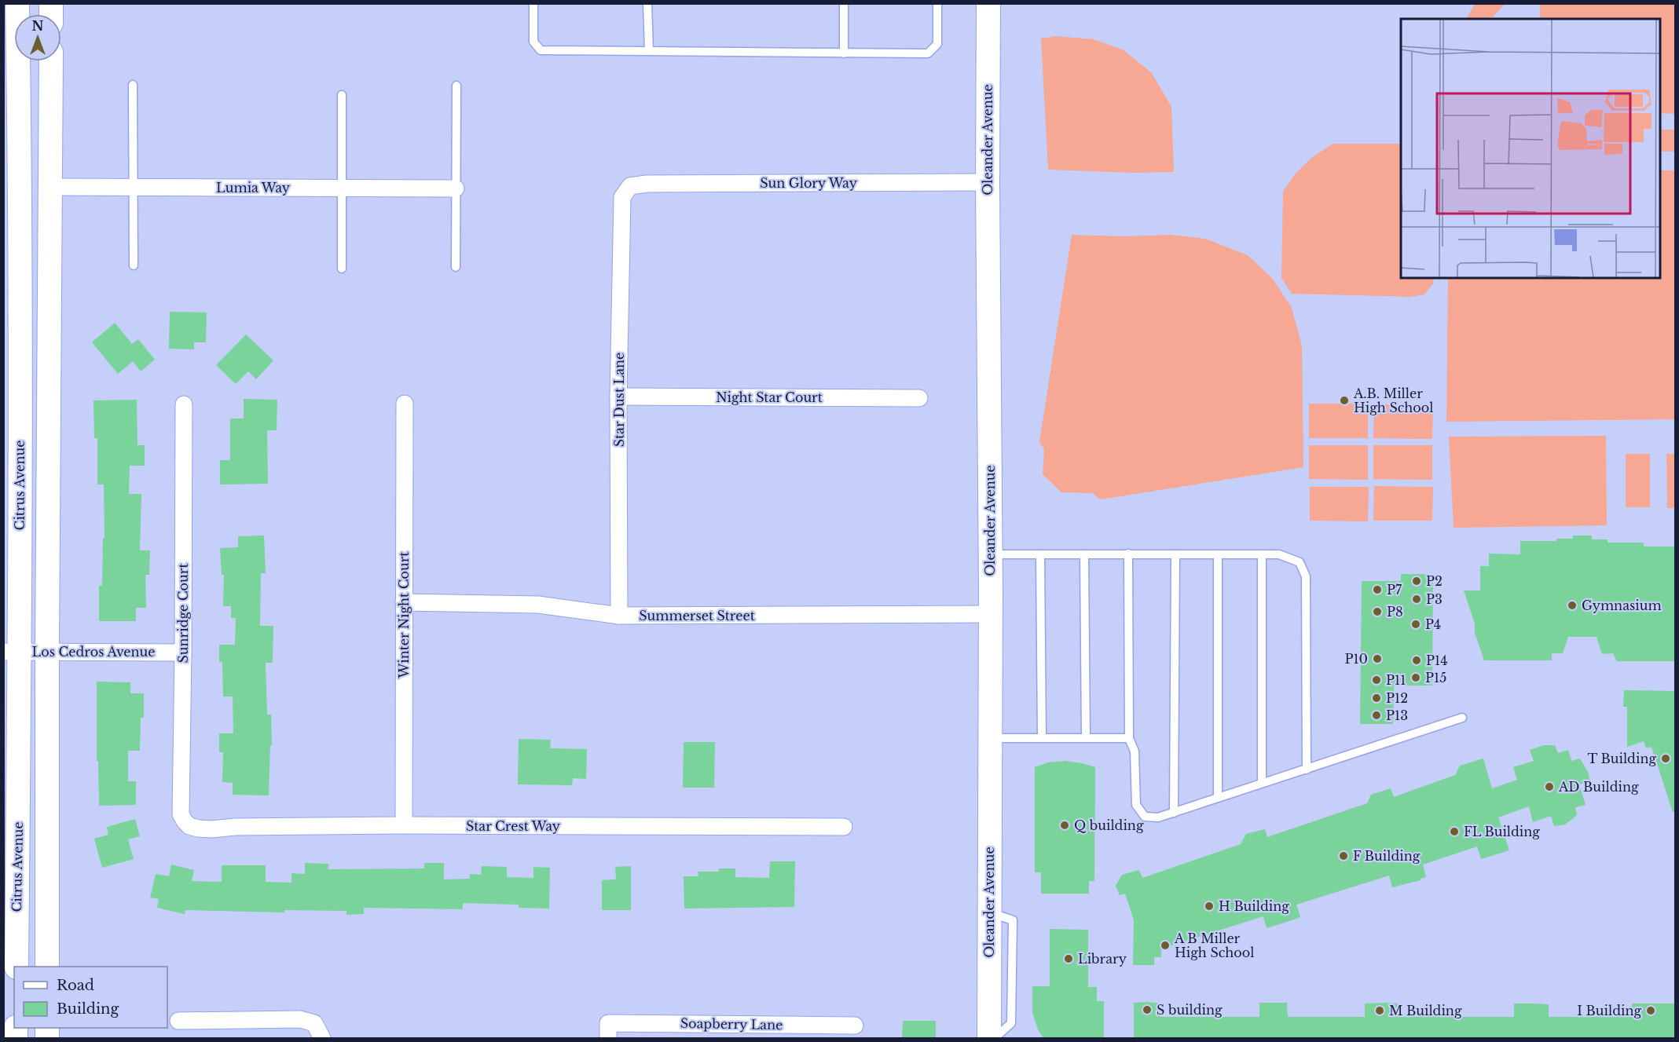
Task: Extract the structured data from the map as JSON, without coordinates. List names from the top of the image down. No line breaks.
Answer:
{"streets":{"main road":["Oleander Avenue","Citrus Avenue"],"street":["Sun Glory Way","Lumia Way","Night Star Court","Star Dust Lane","Sunridge Court","Winter Night Court","Summerset Street","Los Cedros Avenue","Star Crest Way","Soapberry Lane"]},"crossings":[["Oleander Avenue","Sun Glory Way"],["Oleander Avenue","Summerset Street"],["Sun Glory Way","Star Dust Lane"],["Night Star Court","Star Dust Lane"],["Star Dust Lane","Summerset Street"],["Citrus Avenue","Los Cedros Avenue"],["Sunridge Court","Los Cedros Avenue"],["Sunridge Court","Star Crest Way"],["Winter Night Court","Summerset Street"],["Winter Night Court","Star Crest Way"]],"places":["A.B. Miller High School","P2","P7","P3","Gymnasium","P8","P4","P10","P14","P15","P11","P12","P13","T Building","AD Building","Q building","FL Building","F Building","H Building","A B Miller High School","Library","S building","M Building","I Building"],"legend":["Road","Building"],"north":"top"}
